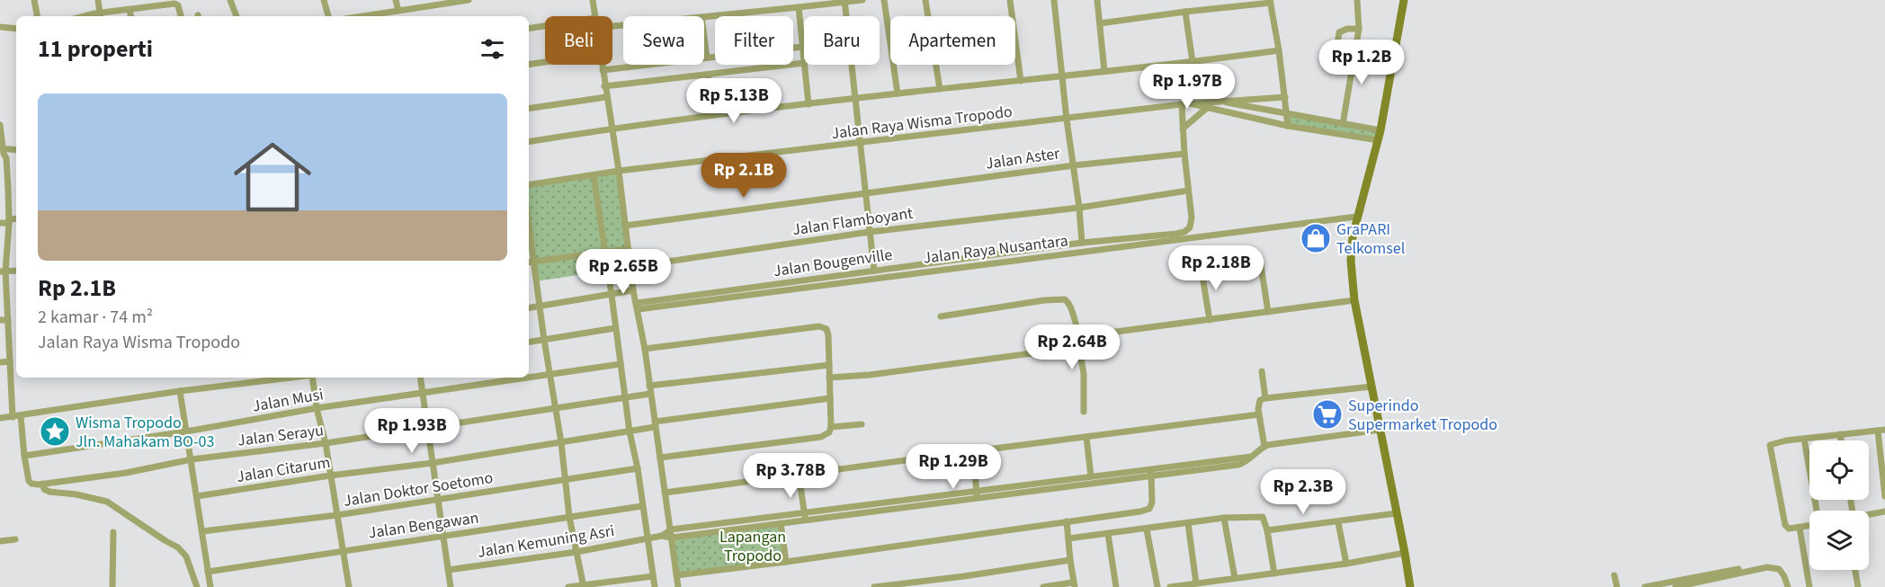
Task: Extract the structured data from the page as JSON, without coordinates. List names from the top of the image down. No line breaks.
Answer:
{"streets":{"street":["Jalan Raya Wisma Tropodo","Jalan Aster","Jalan Flamboyant","Jalan Raya Nusantara","Jalan Bougenville","Jalan Musi","Jalan Serayu","Jalan Citarum","Jalan Doktor Soetomo","Jalan Bengawan","Jalan Kemuning Asri"]},"crossings":[["Jalan Flamboyant","Jalan Bougenville"],["Jalan Raya Nusantara","Jalan Bougenville"]],"parks":["Lapangan Tropodo"],"places":{"shop":["GraPARI Telkomsel"],"supermarket":["Superindo Supermarket Tropodo"],"place":["Wisma Tropodo Jln. Mahakam BO-03"]},"page":{"chip":["Beli","Sewa","Filter","Baru","Apartemen"],"heading":"11 properti","price":["Rp 1.2B","Rp 1.97B","Rp 5.13B","Rp 2.1B","Rp 2.18B","Rp 2.65B","Rp 2.64B","Rp 1.93B","Rp 1.29B","Rp 3.78B","Rp 2.3B"],"list":[{"name":"Rp 2.1B","note":"2 kamar · 74 m² · Jalan Raya Wisma Tropodo"}]}}
